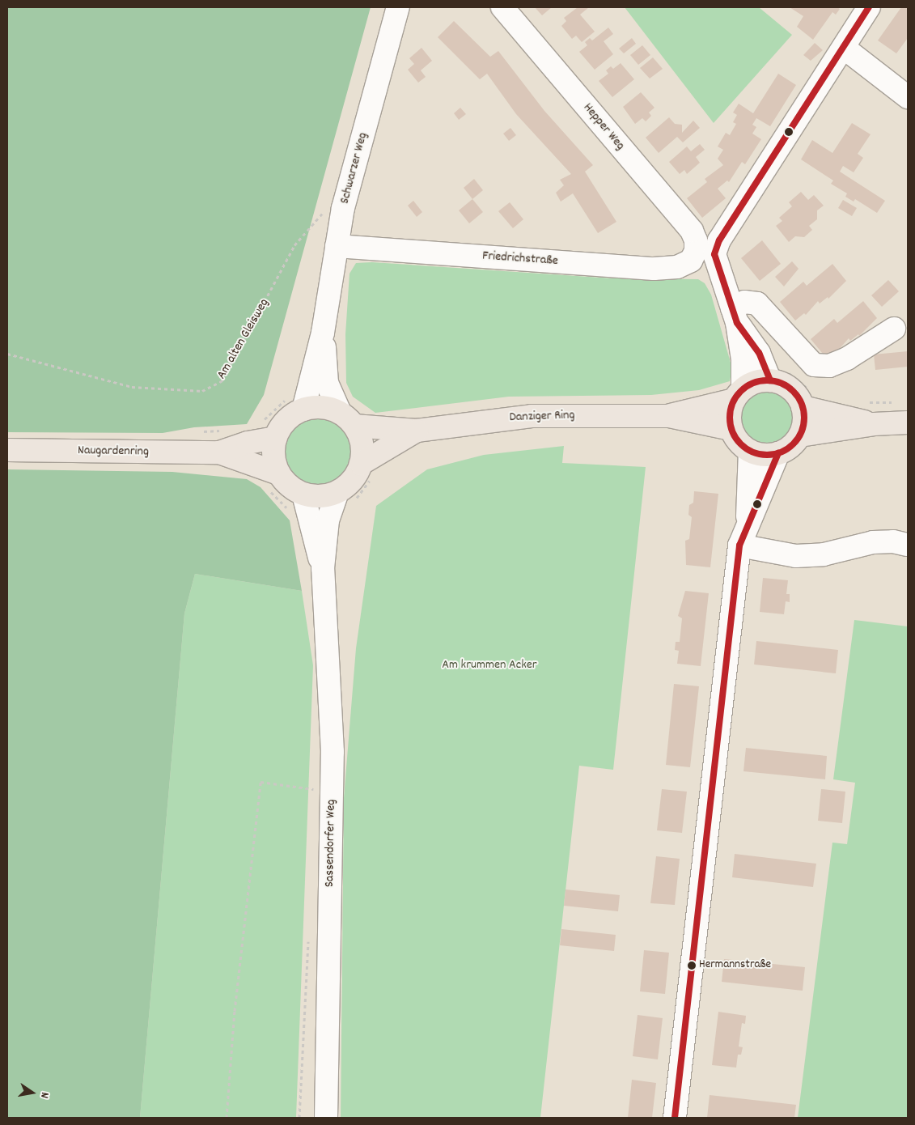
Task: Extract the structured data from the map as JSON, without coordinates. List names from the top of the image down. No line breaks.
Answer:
{"streets":{"main road":["Danziger Ring","Naugardenring"],"street":["Hepper Weg","Schwarzer Weg","Friedrichstraße","Sassendorfer Weg"],"path":["Am alten Gleisweg"]},"crossings":[["Hepper Weg","Friedrichstraße"],["Hepper Weg","Danziger Ring"],["Schwarzer Weg","Friedrichstraße"],["Schwarzer Weg","Am alten Gleisweg"],["Schwarzer Weg","Danziger Ring"],["Schwarzer Weg","Naugardenring"],["Schwarzer Weg","Sassendorfer Weg"],["Danziger Ring","Naugardenring"],["Danziger Ring","Sassendorfer Weg"],["Naugardenring","Sassendorfer Weg"]],"parks":["Am krummen Acker"],"places":["Hermannstraße"],"north":"right"}
